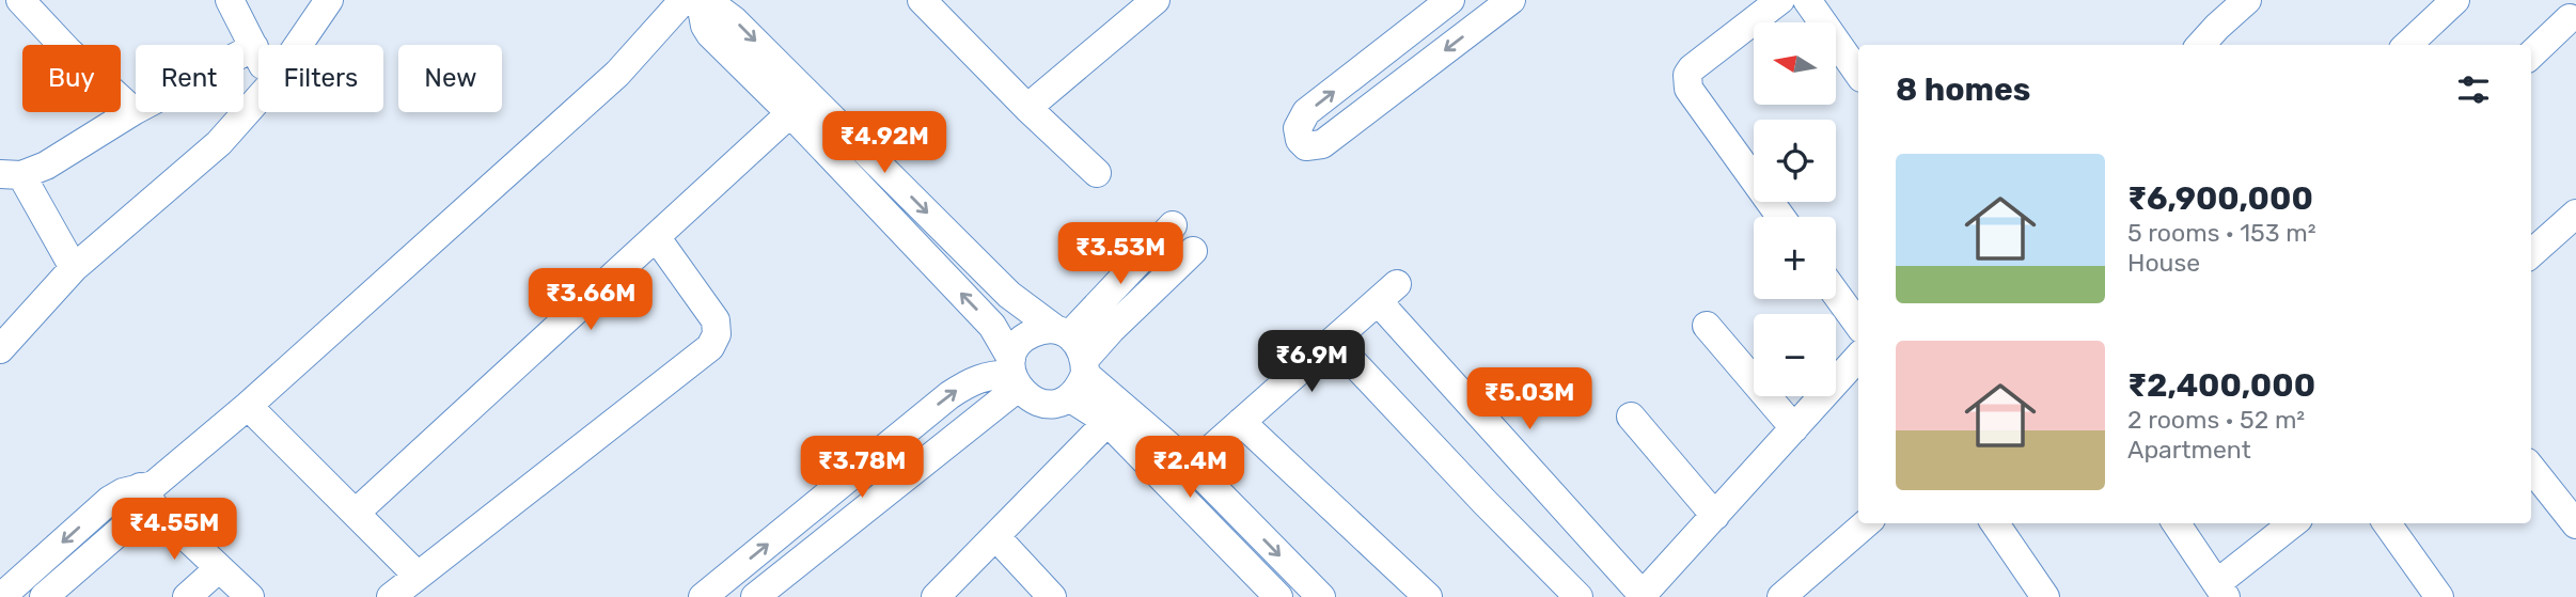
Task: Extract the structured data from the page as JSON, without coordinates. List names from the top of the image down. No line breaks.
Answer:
{"north":"left","page":{"map_buttons":["+","−"],"chip":["Buy","Rent","Filters","New"],"heading":"8 homes","price":["₹4.92M","₹3.53M","₹3.66M","₹6.9M","₹5.03M","₹3.78M","₹2.4M","₹4.55M"],"list":[{"name":"₹6,900,000","note":"5 rooms · 153 m² · House"},{"name":"₹2,400,000","note":"2 rooms · 52 m² · Apartment"}]}}
